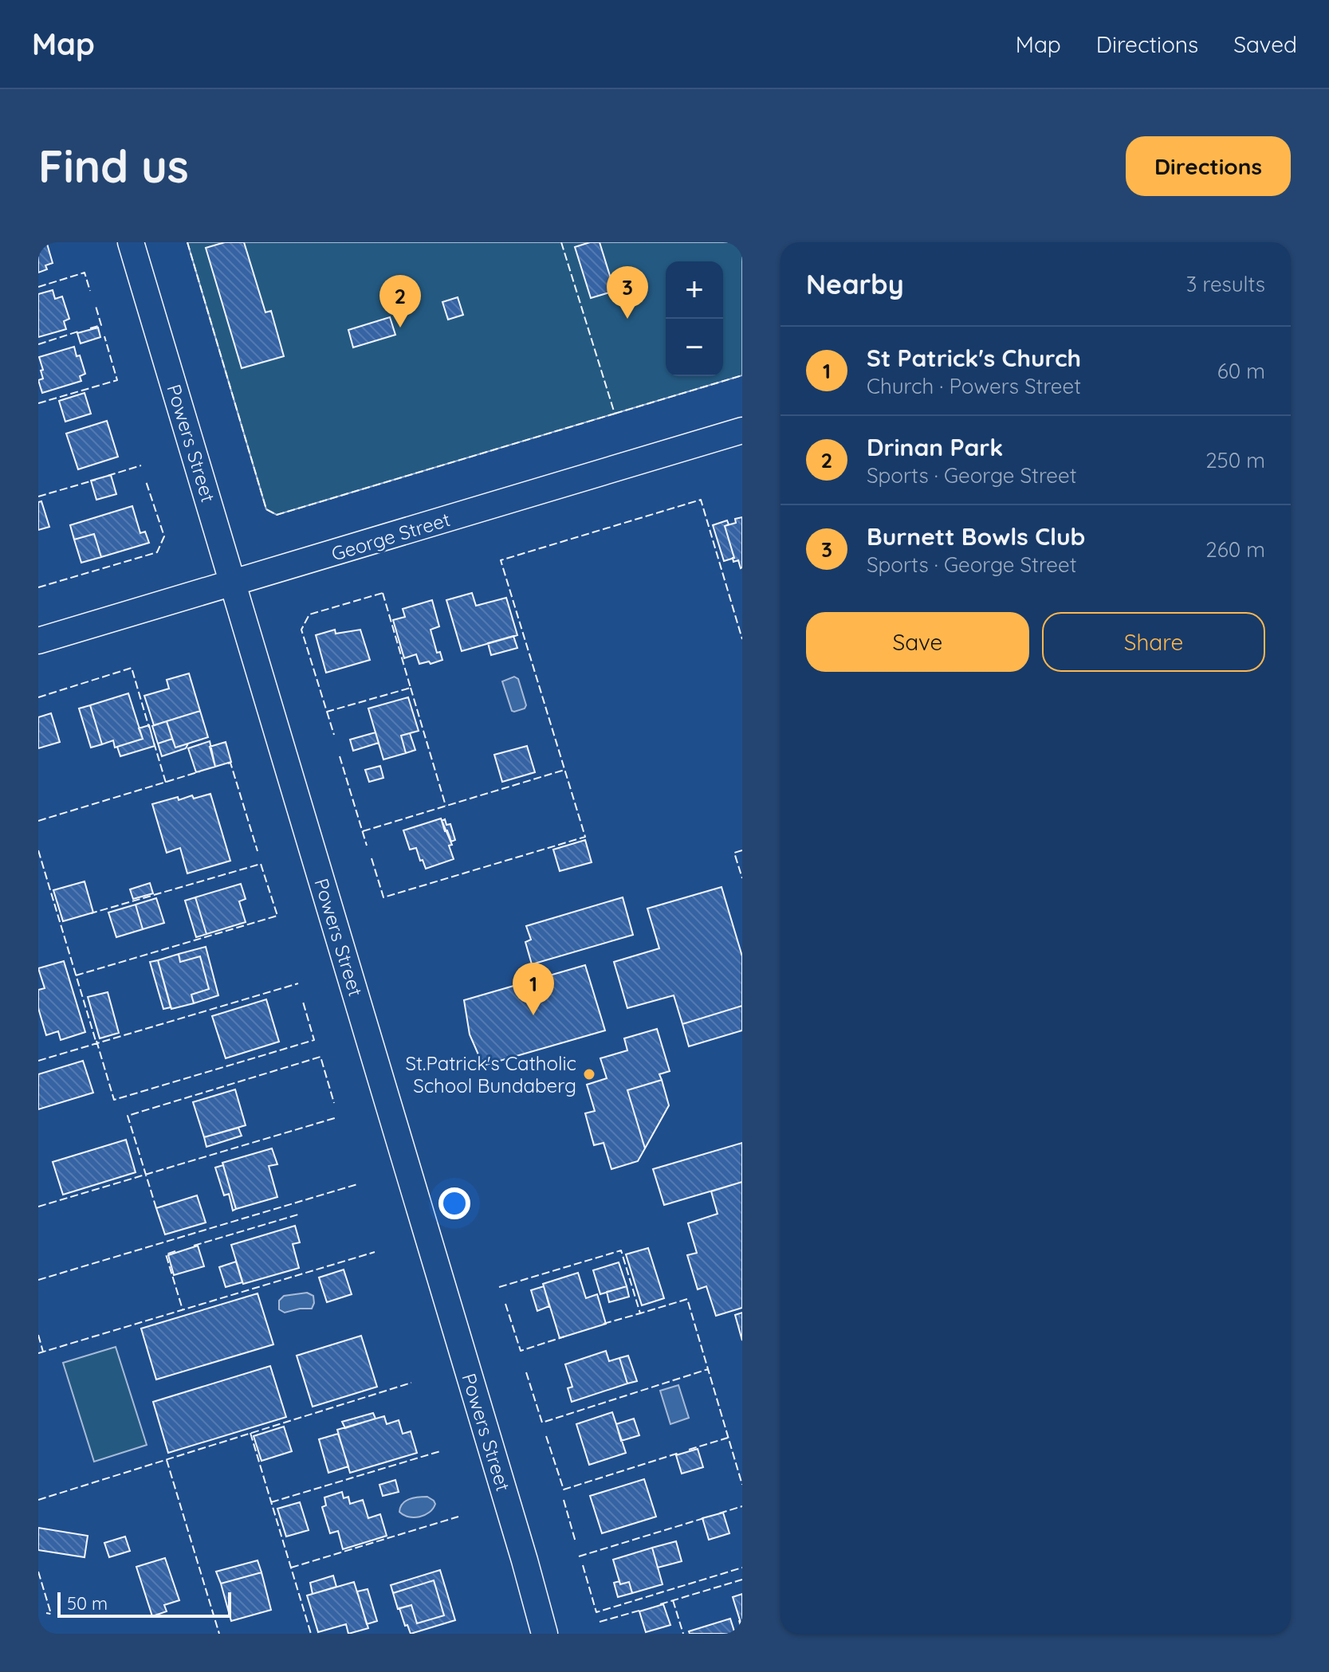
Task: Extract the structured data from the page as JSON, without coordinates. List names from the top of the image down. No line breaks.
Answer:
{"streets":{"street":["Powers Street","George Street"]},"crossings":[["Powers Street","George Street"]],"places":["St.Patrick's Catholic School Bundaberg"],"scale_bar":"50 m","page":{"header":"Map","nav":["Map","Directions","Saved"],"buttons":["Directions",["Save","Share"]],"title":"Find us","heading":["Nearby","3 results"],"map_buttons":["+","−"],"pins":["3","2","1"],"list":[{"mark":"1","name":"St Patrick's Church","note":"Church · Powers Street","value":"60 m"},{"mark":"2","name":"Drinan Park","note":"Sports · George Street","value":"250 m"},{"mark":"3","name":"Burnett Bowls Club","note":"Sports · George Street","value":"260 m"}],"scale":"50 m"}}
